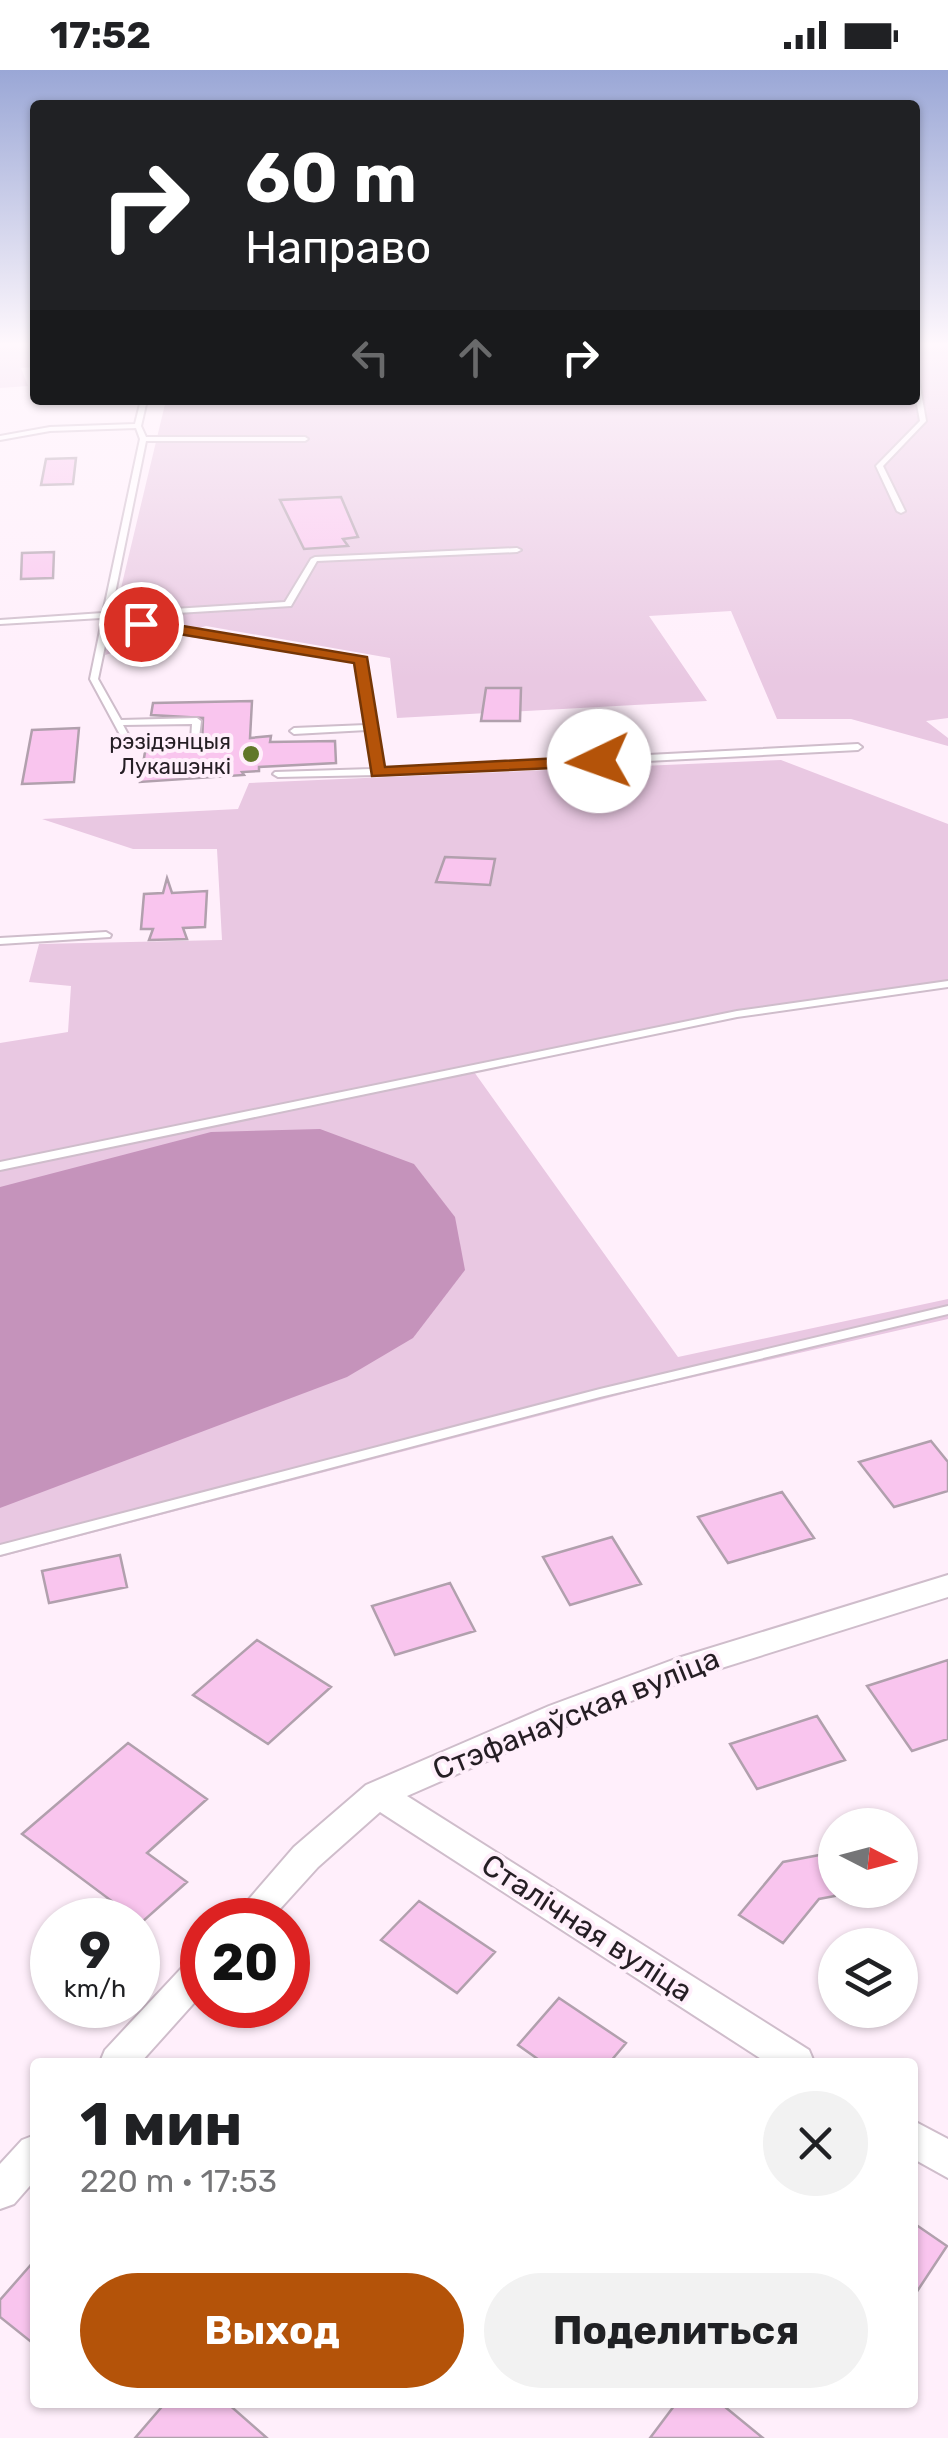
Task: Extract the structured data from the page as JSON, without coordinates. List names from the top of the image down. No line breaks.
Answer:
{"streets":{"street":["Стэфанаўская вуліца","Сталічная вуліца"]},"crossings":[["Стэфанаўская вуліца","Сталічная вуліца"]],"places":["рэзідэнцыя Лукашэнкі"],"north":"right","page":{"status":"17:52","turn":["60 m","Направо"],"speed":"9 km/h","limit":"20","heading":["1 мин","220 m · 17:53"],"buttons":["Выход","Поделиться"]}}
